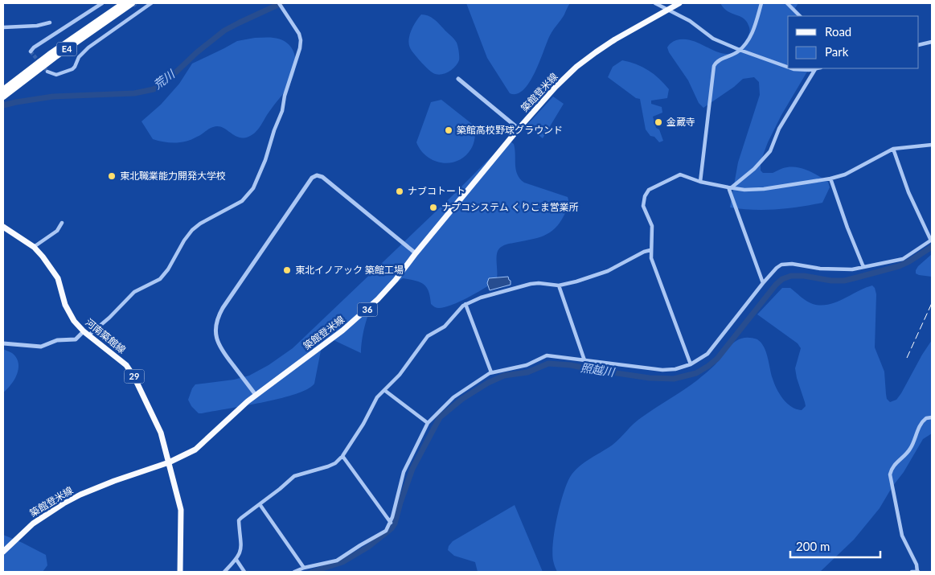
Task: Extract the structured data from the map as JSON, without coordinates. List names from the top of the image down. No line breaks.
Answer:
{"streets":{"highway":["E4"],"main road":["築館登米線","36","河南築館線","29"]},"crossings":[["築館登米線","河南築館線"]],"water":["荒川","照越川"],"places":["金蔵寺","築館高校野球グラウンド","東北職業能力開発大学校","ナブコトート","ナプコシステム くりこま営業所","東北イノアック 築館工場"],"legend":["Road","Park"],"scale_bar":"200 m"}
